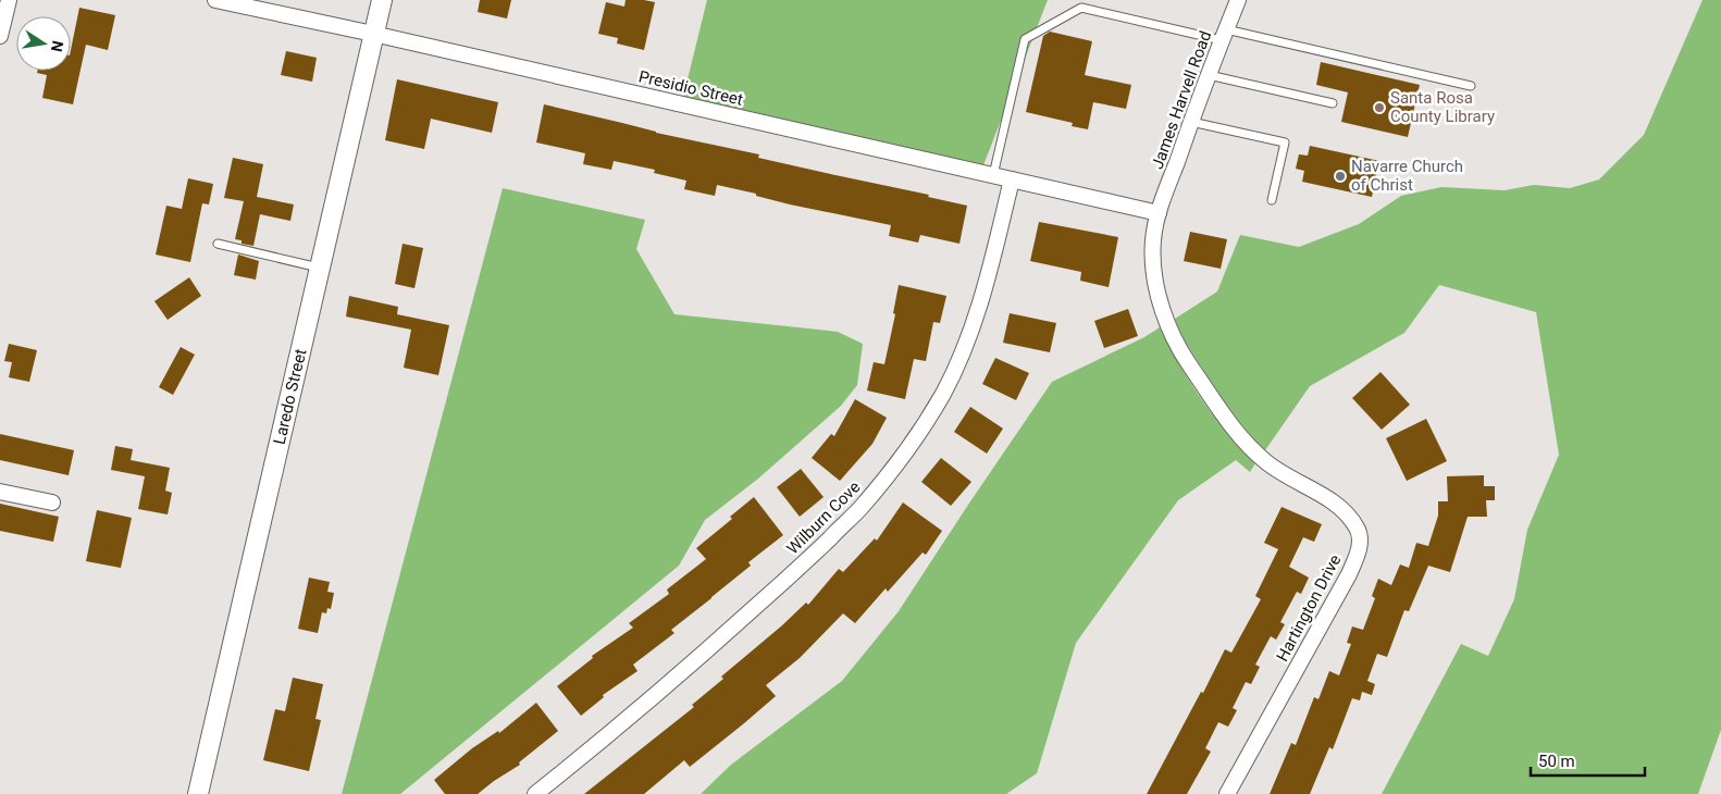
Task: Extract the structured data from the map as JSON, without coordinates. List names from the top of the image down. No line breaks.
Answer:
{"streets":{"street":["Presidio Street","James Harvell Road","Laredo Street","Wilburn Cove","Hartington Drive"]},"crossings":[["Presidio Street","James Harvell Road"],["Presidio Street","Laredo Street"],["Presidio Street","Wilburn Cove"],["Presidio Street","Hartington Drive"],["James Harvell Road","Hartington Drive"]],"places":["Santa Rosa County Library","Navarre Church of Christ"],"scale_bar":"50 m","north":"right"}
